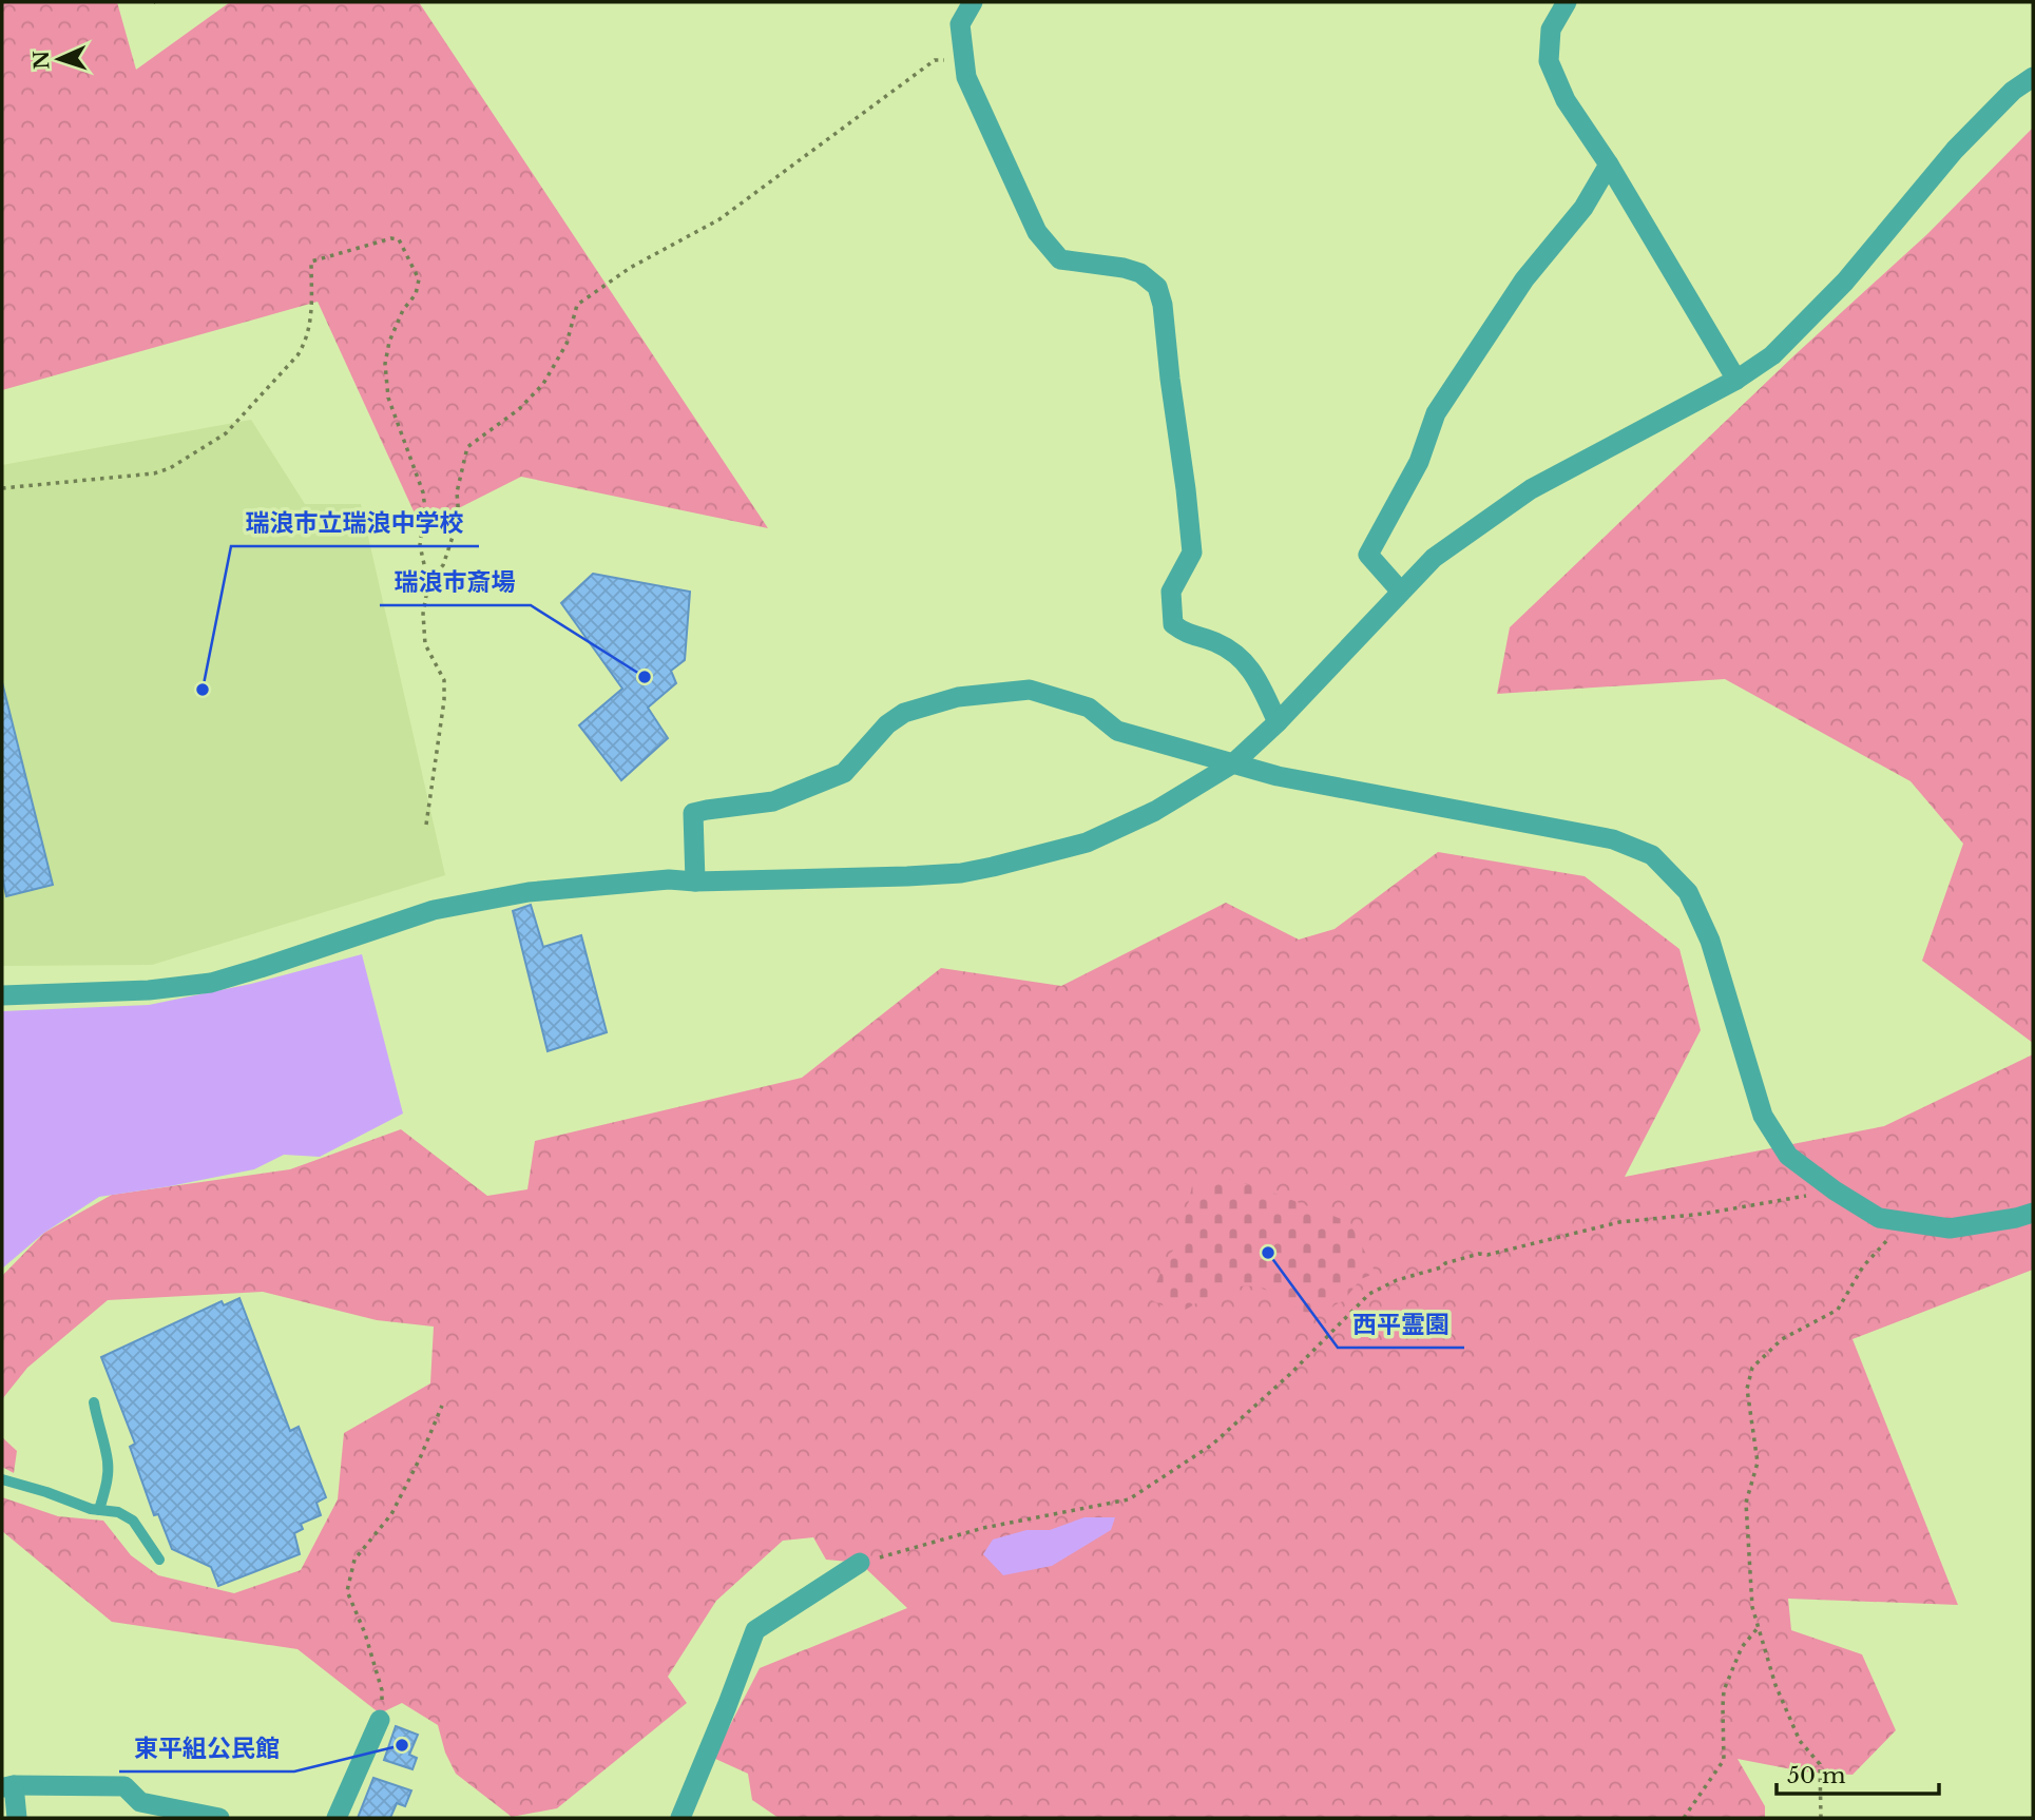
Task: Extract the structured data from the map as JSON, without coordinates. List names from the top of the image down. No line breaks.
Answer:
{"places":["瑞浪市斎場","瑞浪市立瑞浪中学校","西平霊園","東平組公民館"],"scale_bar":"50 m","north":"left"}
